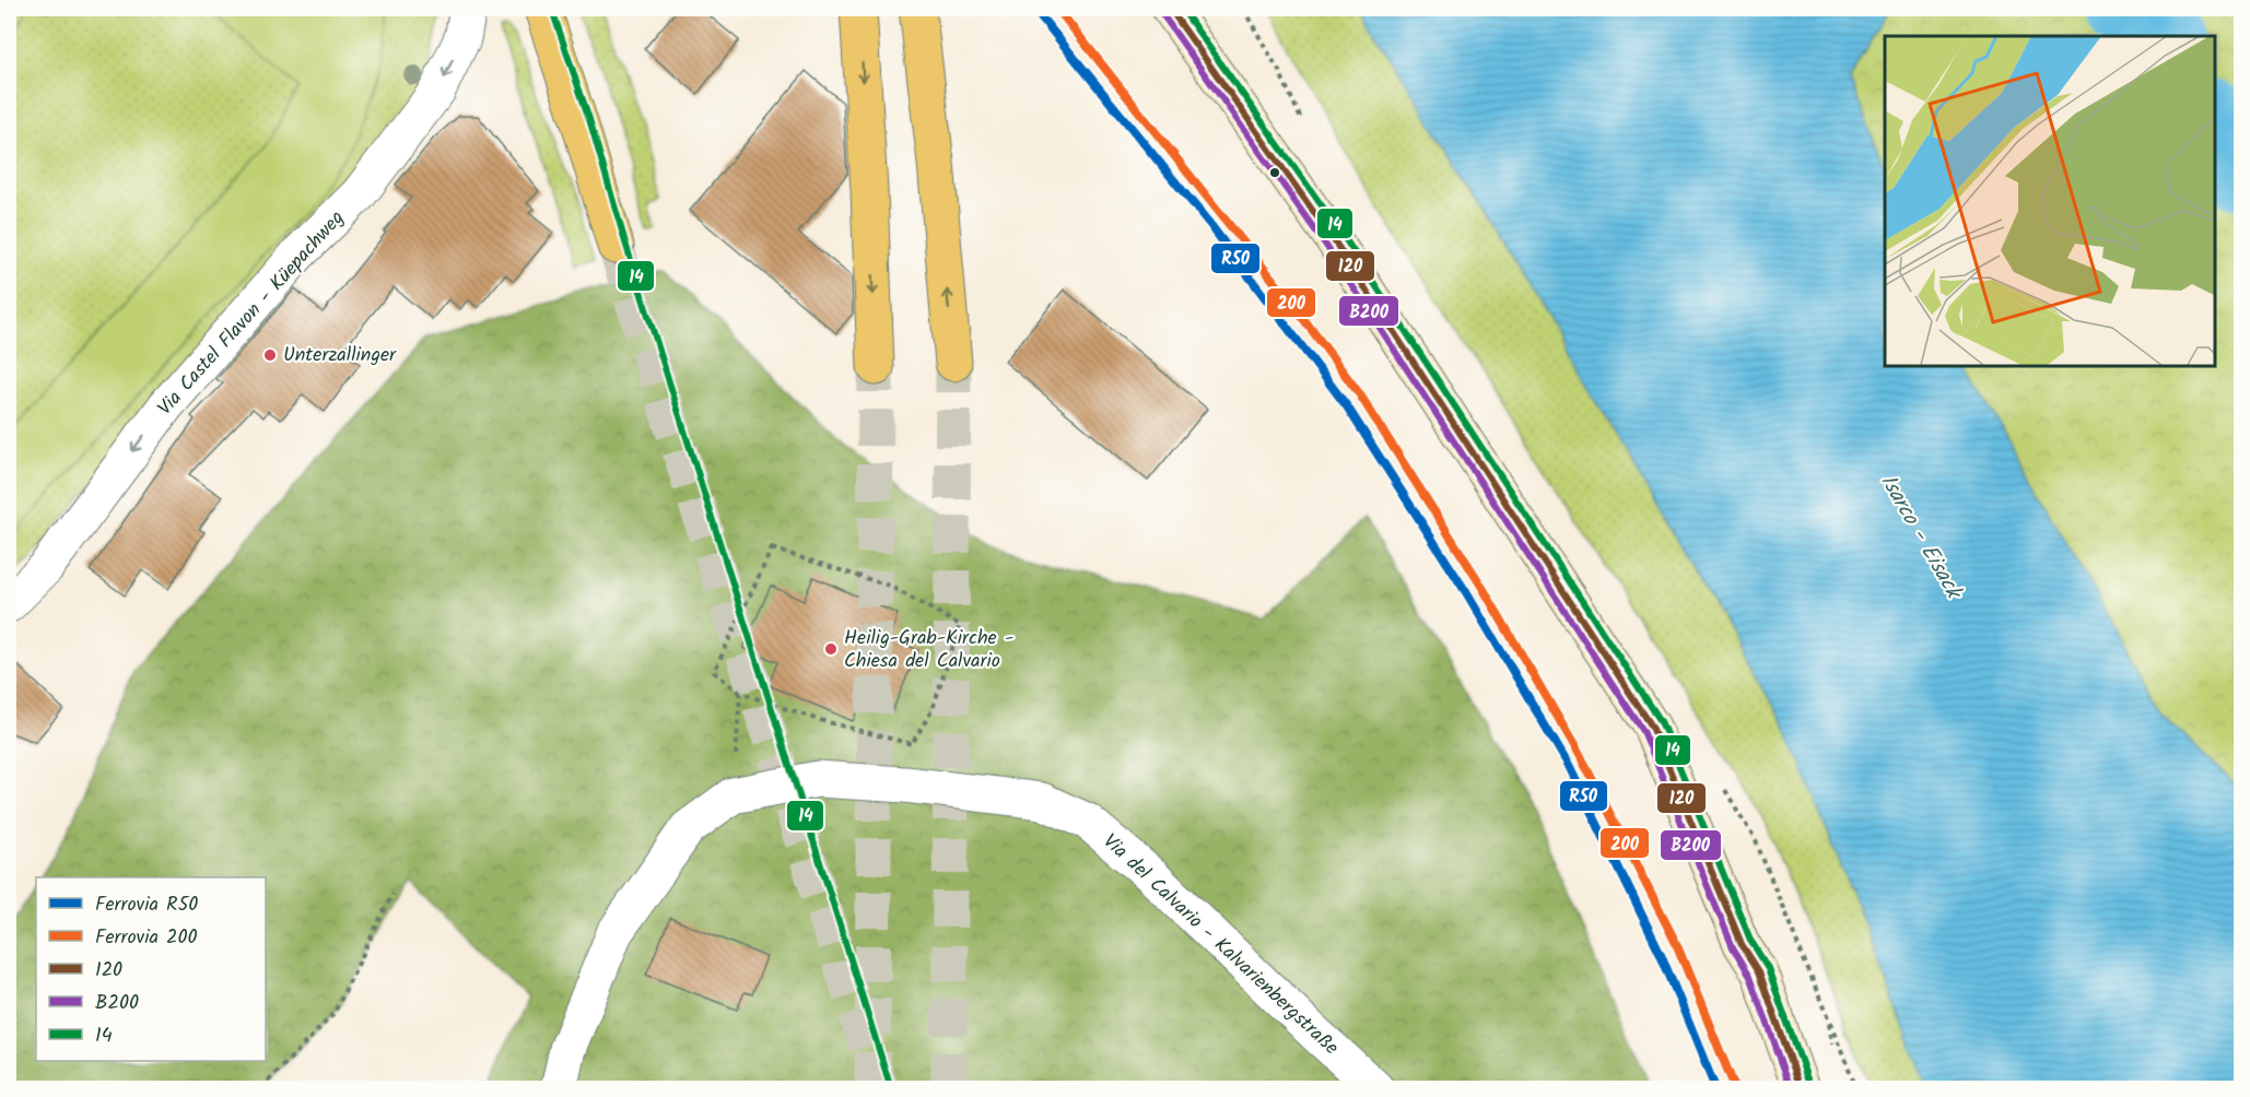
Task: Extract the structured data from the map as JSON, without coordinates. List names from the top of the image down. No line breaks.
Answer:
{"streets":{"street":["Via Castel Flavon - Küepachweg","Via del Calvario - Kalvarienbergstraße"]},"one_way":["Via Castel Flavon - Küepachweg"],"water":["Isarco - Eisack"],"places":["Unterzallinger","Heilig-Grab-Kirche - Chiesa del Calvario"],"lines":["rail line R50","transit line 120","transit line 14","transit line B200","rail line 200"],"legend":["Ferrovia R50","Ferrovia 200","120","B200","14"]}
